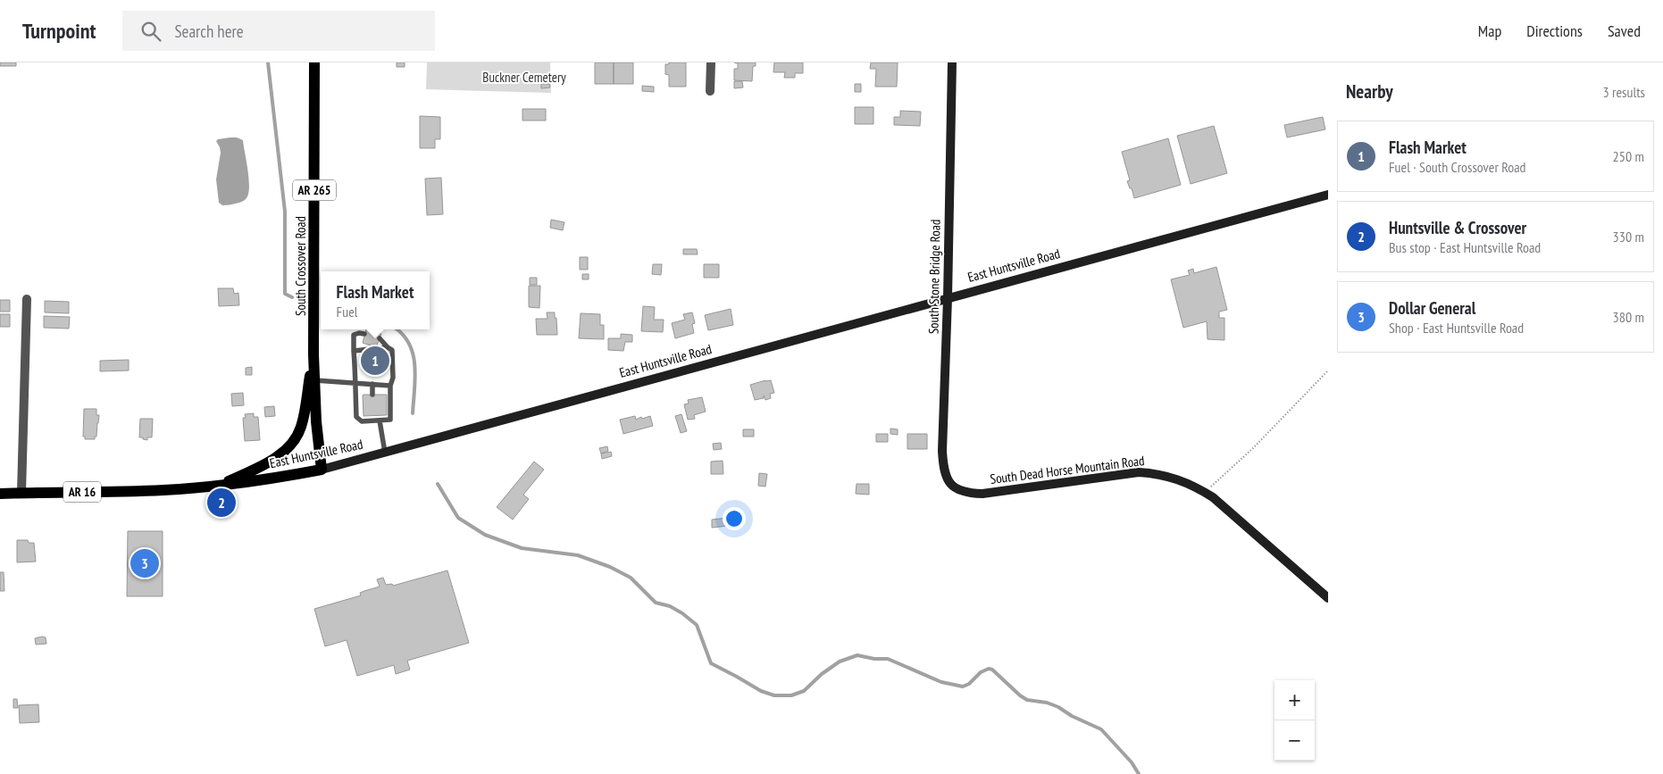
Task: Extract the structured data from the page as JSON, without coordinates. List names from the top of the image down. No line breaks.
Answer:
{"streets":{"main road":["AR 265","East Huntsville Road","South Crossover Road","South Stone Bridge Road","South Dead Horse Mountain Road","AR 16"]},"crossings":[["East Huntsville Road","South Crossover Road"],["East Huntsville Road","South Stone Bridge Road"],["South Stone Bridge Road","South Dead Horse Mountain Road"]],"parks":["Buckner Cemetery"],"page":{"header":"Turnpoint","search":"Search here","nav":["Map","Directions","Saved"],"heading":["Nearby","3 results"],"list":[{"mark":"1","name":"Flash Market","note":"Fuel · South Crossover Road","value":"250 m"},{"mark":"2","name":"Huntsville & Crossover","note":"Bus stop · East Huntsville Road","value":"330 m"},{"mark":"3","name":"Dollar General","note":"Shop · East Huntsville Road","value":"380 m"}],"popup":["Flash Market","Fuel"],"pins":["1","2","3"],"map_buttons":["+","−"]}}
